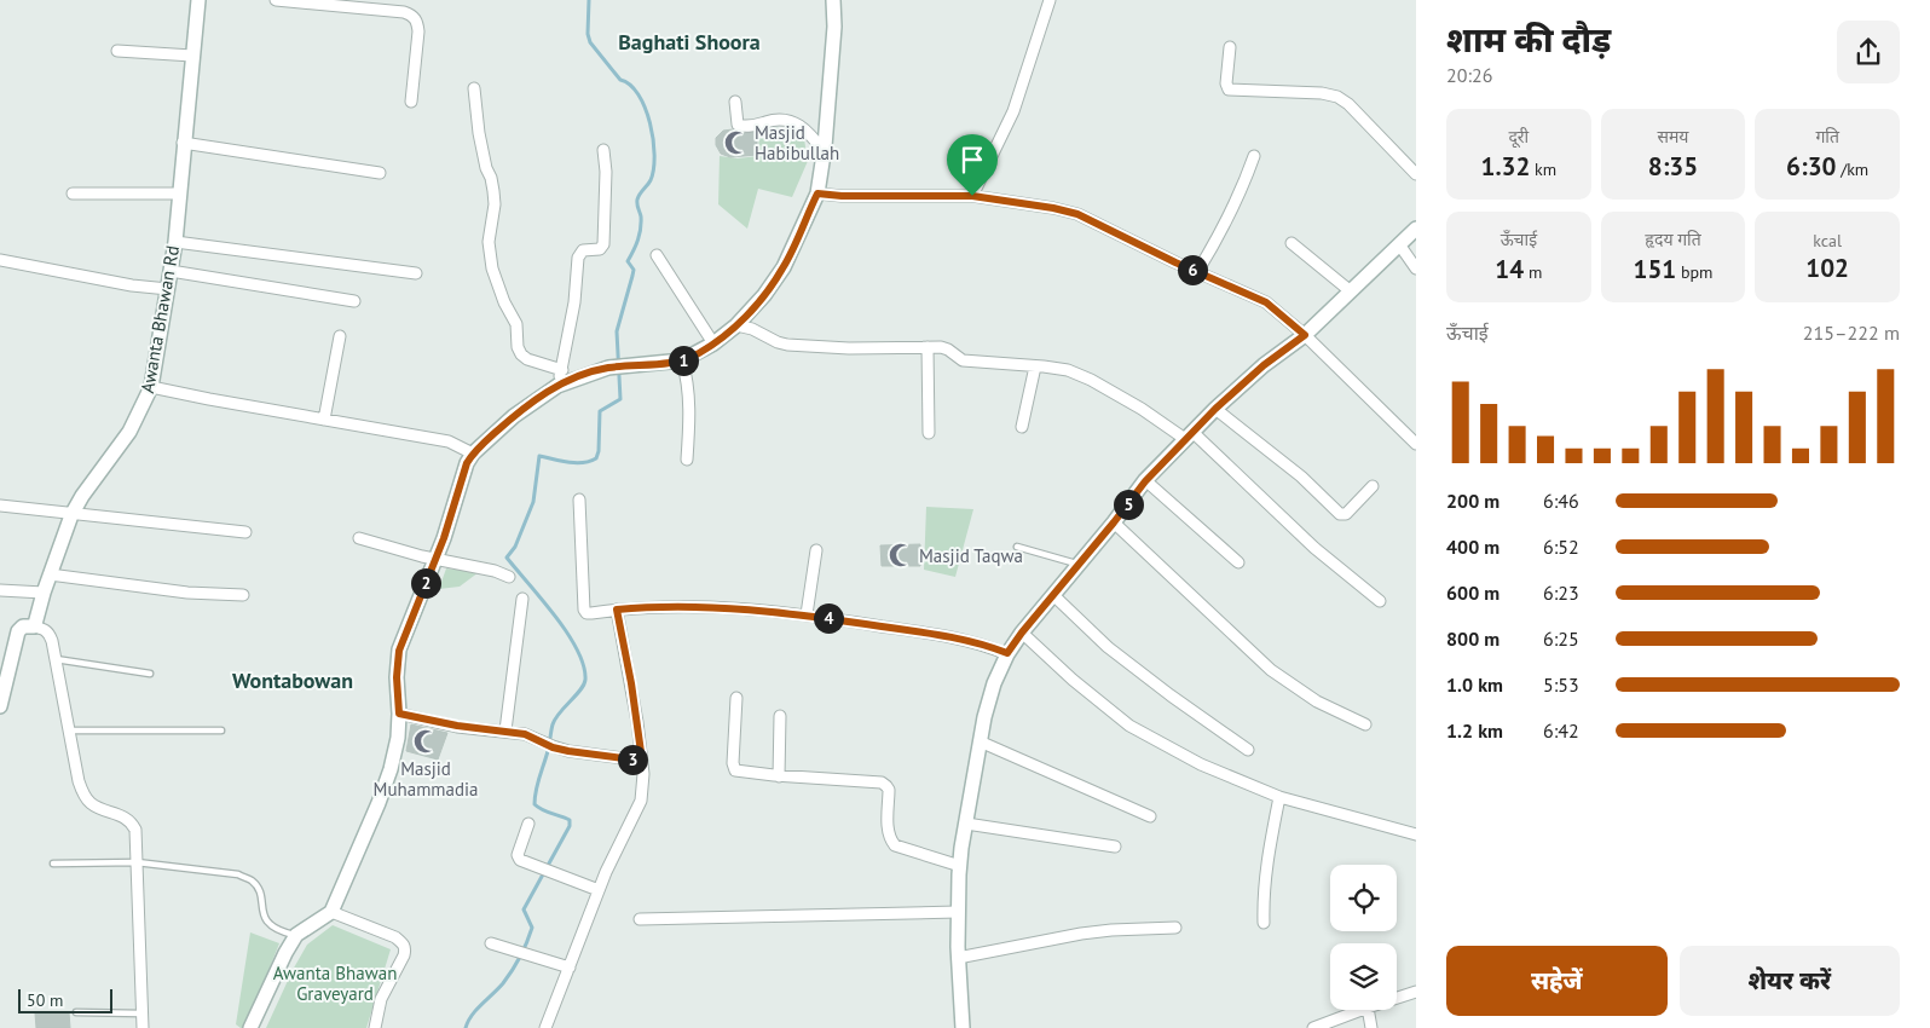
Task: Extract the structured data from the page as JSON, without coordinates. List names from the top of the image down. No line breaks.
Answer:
{"streets":{"street":["Awanta Bhawan Rd"]},"districts":["Baghati Shoora","Wontabowan"],"parks":["Awanta Bhawan Graveyard"],"places":{"mosque":["Masjid Habibullah","Masjid Taqwa","Masjid Muhammadia"]},"scale_bar":"50 m","page":{"heading":["शाम की दौड़","20:26"],"stats":[["दूरी","1.32 km"],["समय","8:35"],["गति","6:30 /km"],["ऊँचाई","14 m"],["हृदय गति","151 bpm"],["kcal","102"]],"pins":["6","1","5","2","4","3"],"chart":["ऊँचाई","215–222 m"],"list":[{"name":"200 m","note":"6:46"},{"name":"400 m","note":"6:52"},{"name":"600 m","note":"6:23"},{"name":"800 m","note":"6:25"},{"name":"1.0 km","note":"5:53"},{"name":"1.2 km","note":"6:42"}],"buttons":["सहेजें","शेयर करें"],"scale":"50 m"}}
